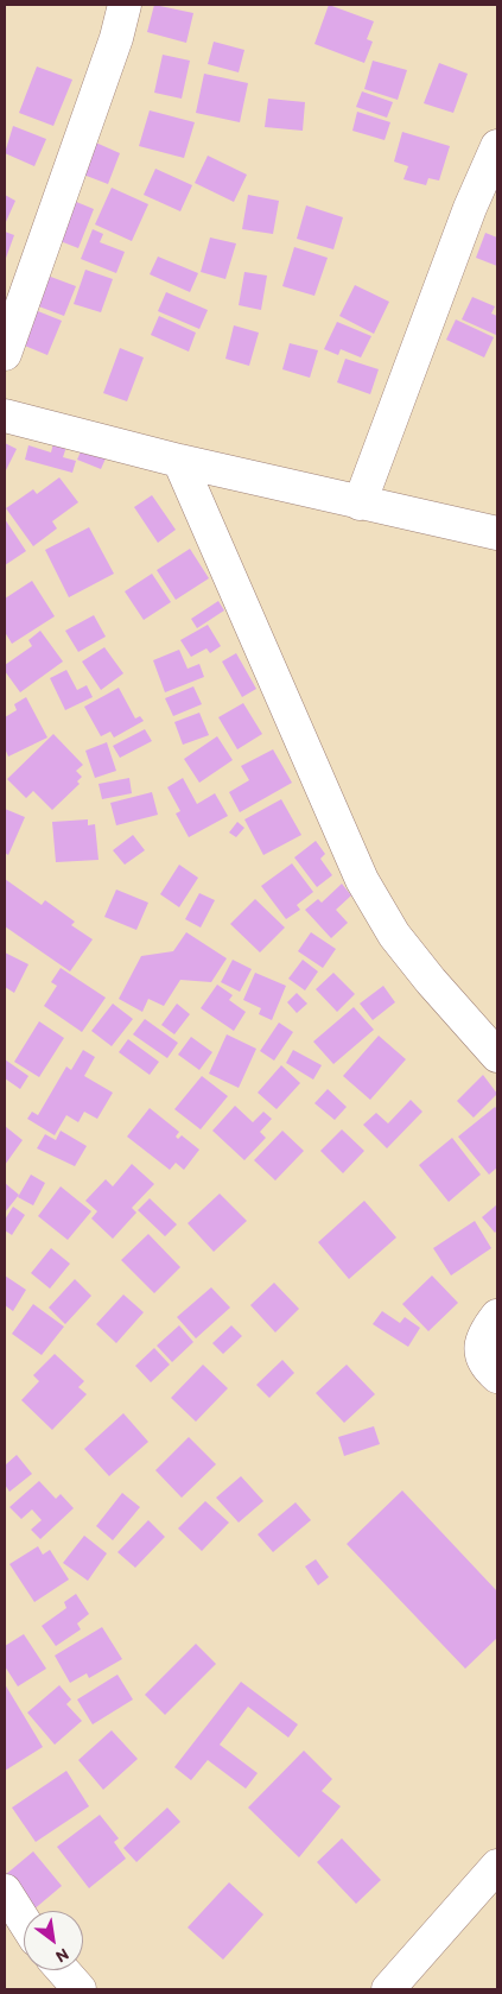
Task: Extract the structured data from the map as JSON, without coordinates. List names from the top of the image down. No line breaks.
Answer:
{"north":"bottom right"}
